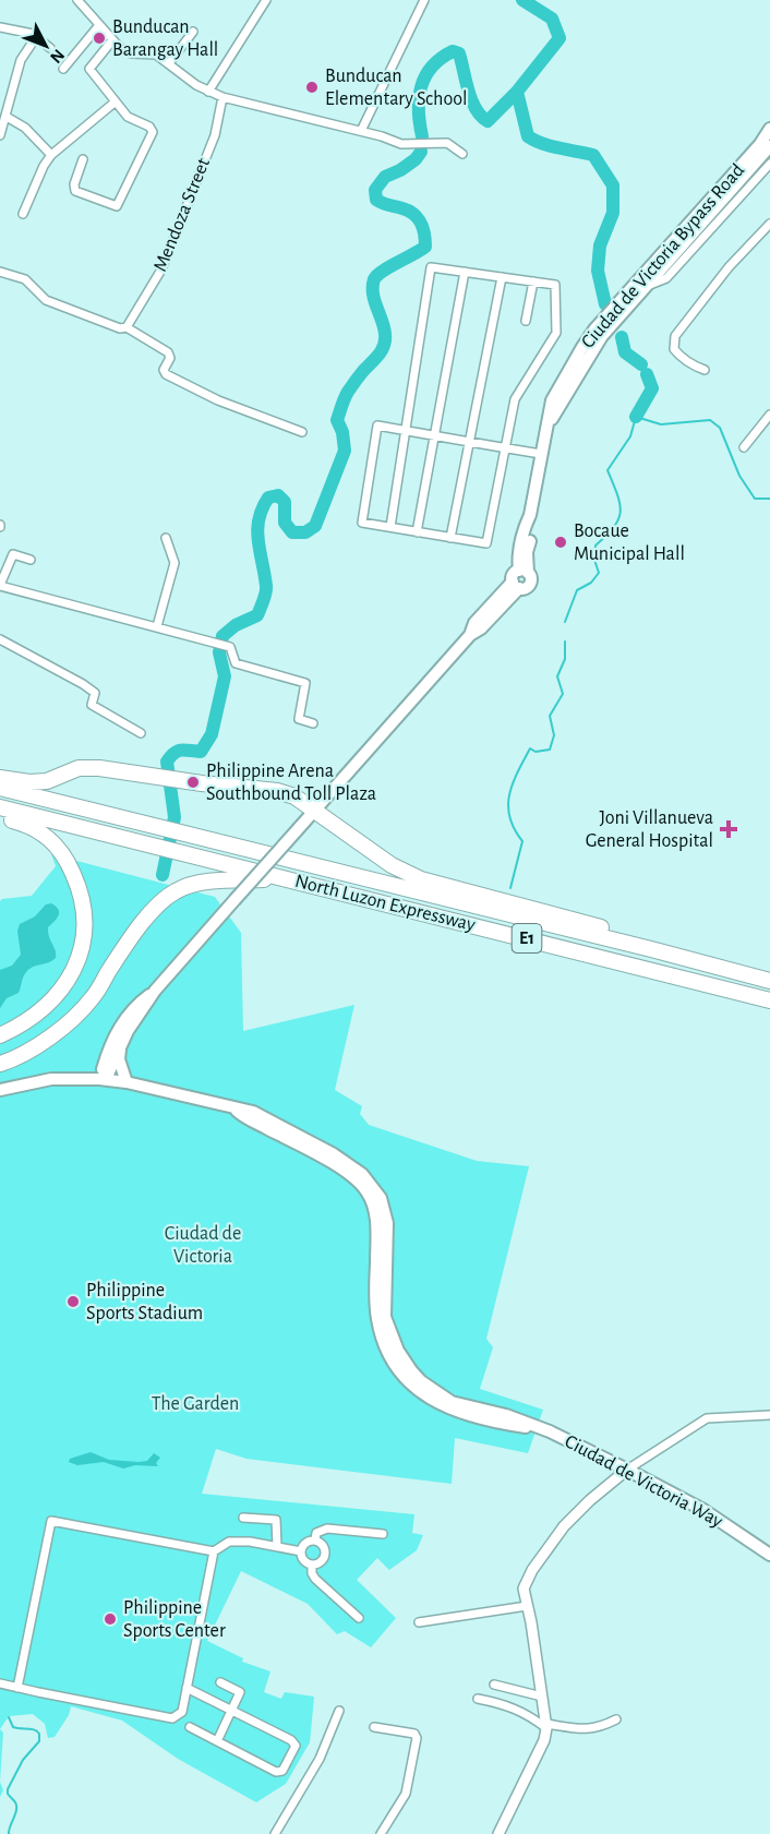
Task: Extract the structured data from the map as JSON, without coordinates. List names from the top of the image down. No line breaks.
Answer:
{"streets":{"highway":["North Luzon Expressway","E1"],"main road":["Ciudad de Victoria Bypass Road","Ciudad de Victoria Way"],"street":["Mendoza Street"]},"parks":["Ciudad de Victoria","The Garden"],"places":{"other":["Bunducan Barangay Hall","Bunducan Elementary School","Bocaue Municipal Hall","Philippine Arena Southbound Toll Plaza","Philippine Sports Stadium","Philippine Sports Center"],"health":["Joni Villanueva General Hospital"]},"north":"bottom right"}
